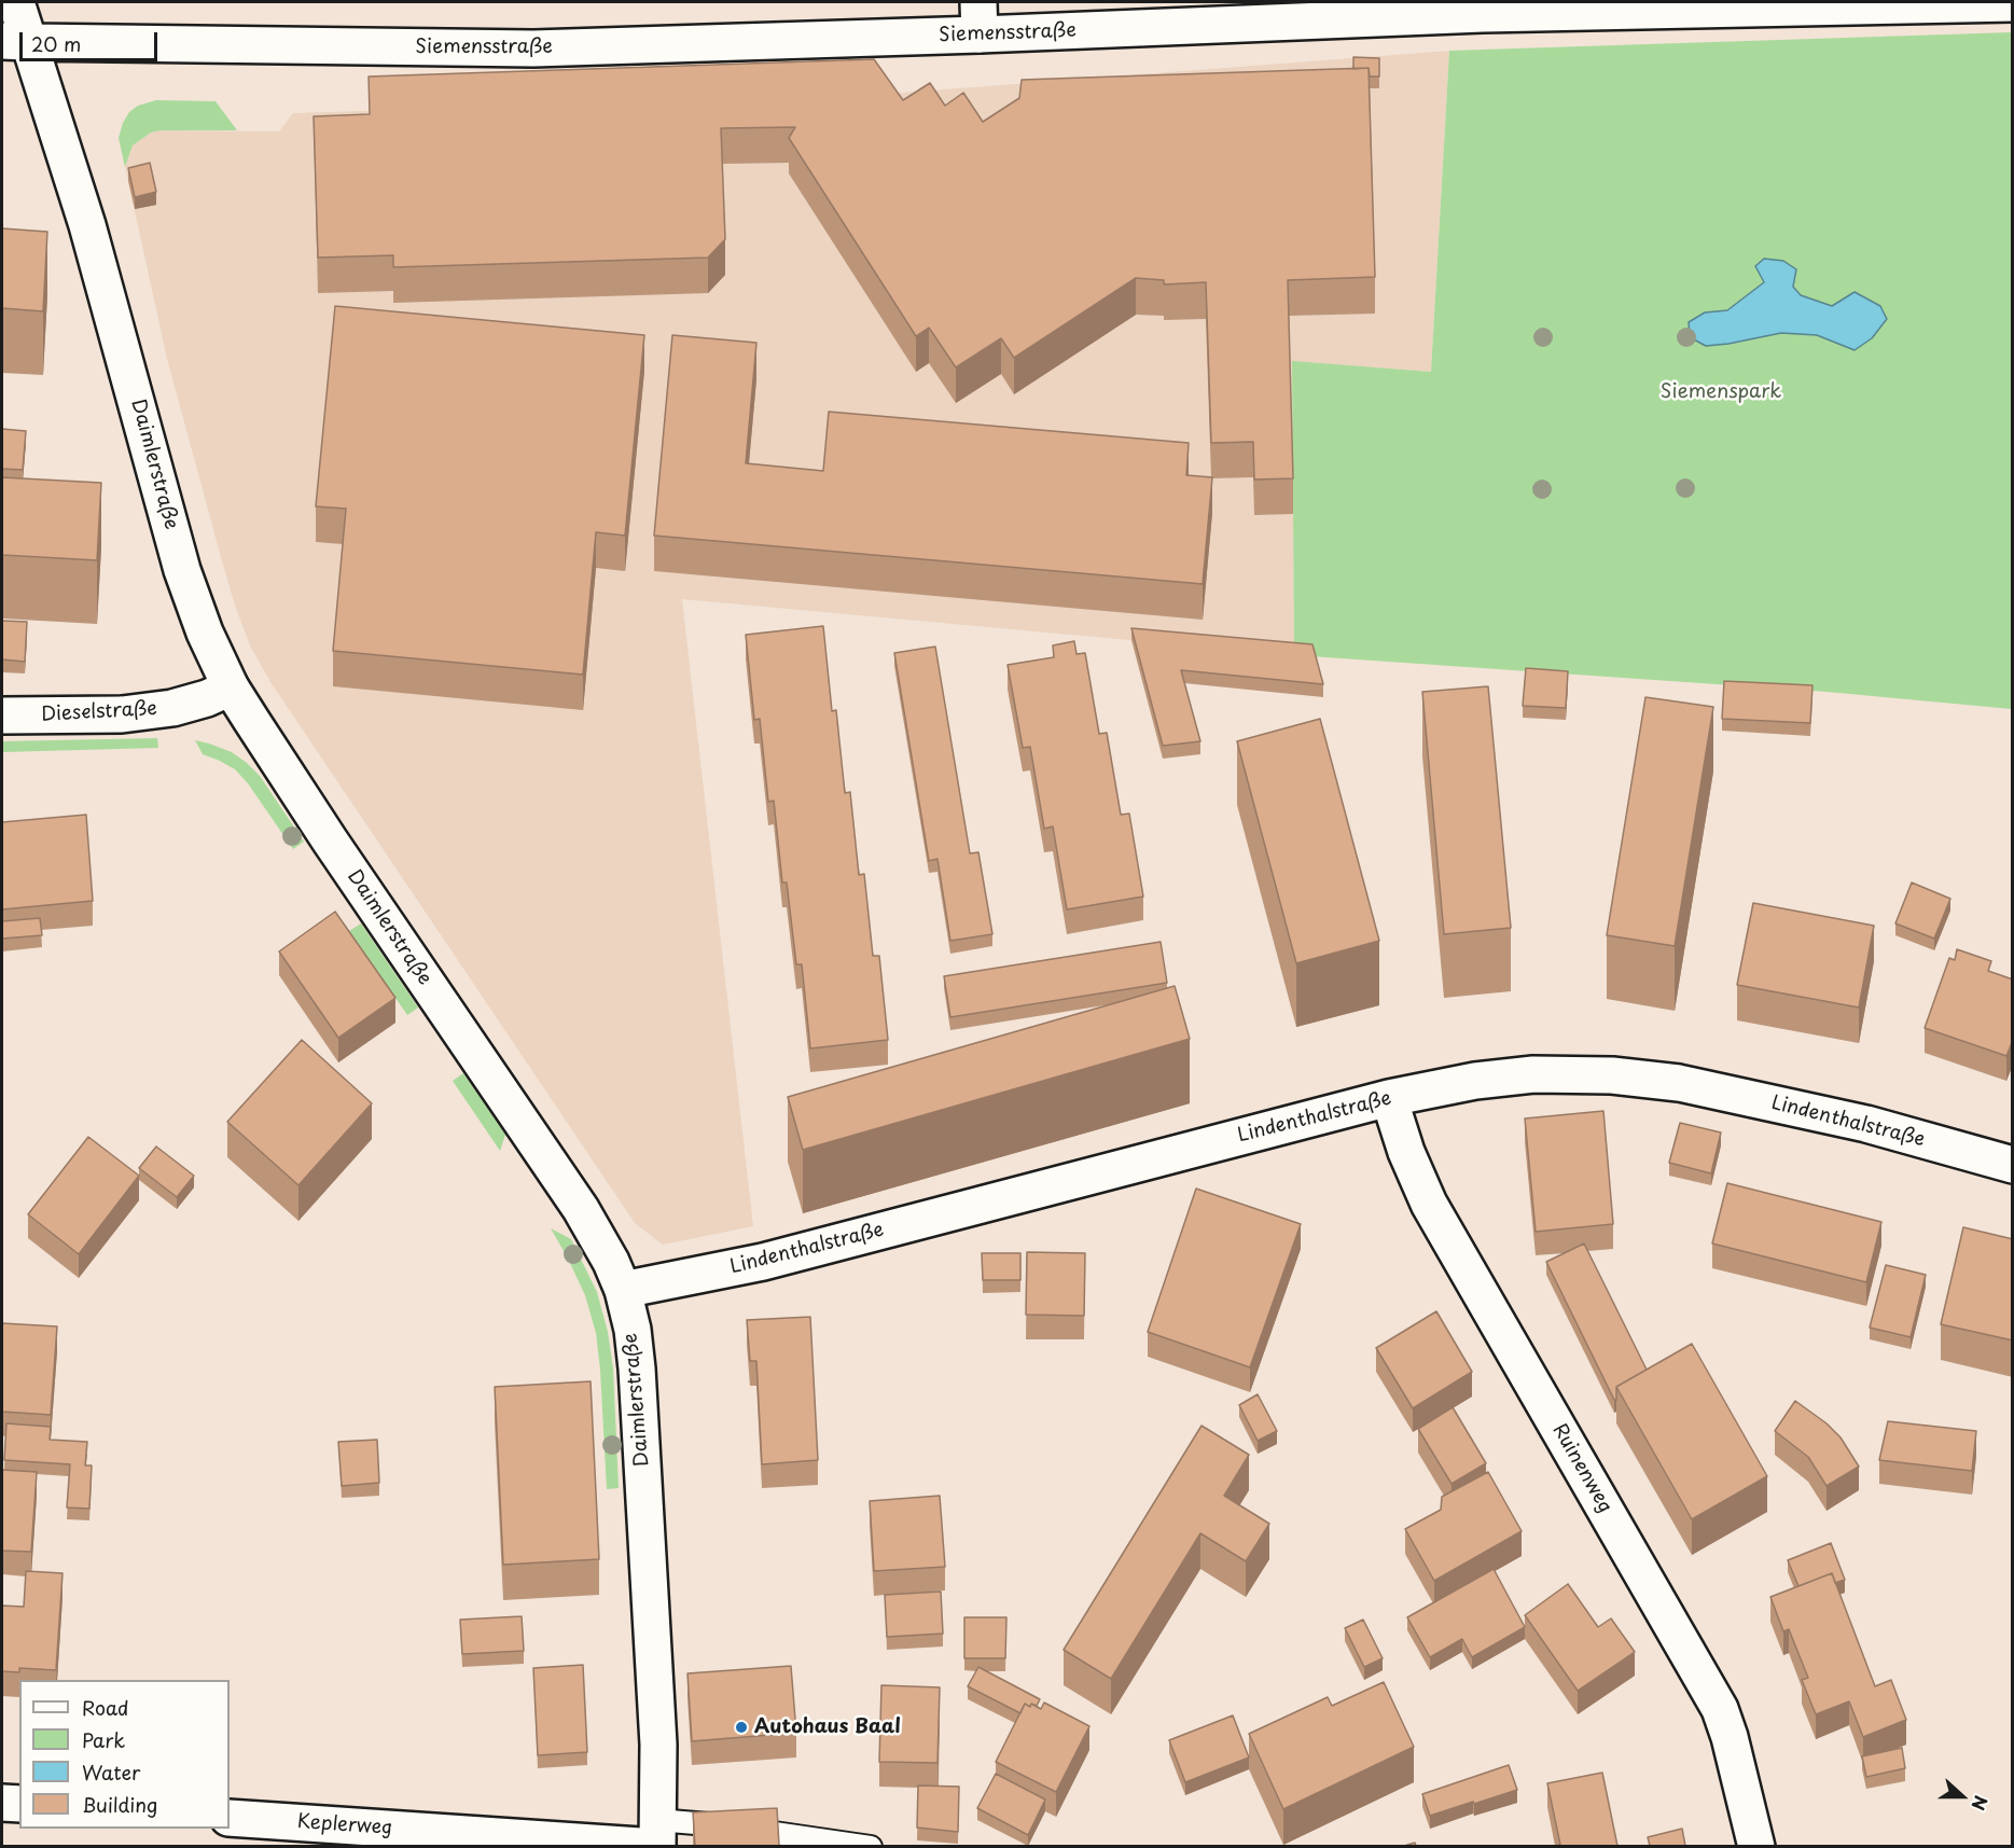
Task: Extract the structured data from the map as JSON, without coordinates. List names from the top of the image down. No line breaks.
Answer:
{"streets":{"street":["Siemensstraße","Daimlerstraße","Dieselstraße","Lindenthalstraße","Ruinenweg","Keplerweg"]},"crossings":[["Siemensstraße","Daimlerstraße"],["Daimlerstraße","Dieselstraße"],["Daimlerstraße","Lindenthalstraße"],["Daimlerstraße","Keplerweg"],["Lindenthalstraße","Ruinenweg"]],"parks":["Siemenspark"],"places":["Autohaus Baal"],"legend":["Road","Park","Water","Building"],"scale_bar":"20 m","north":"right"}
